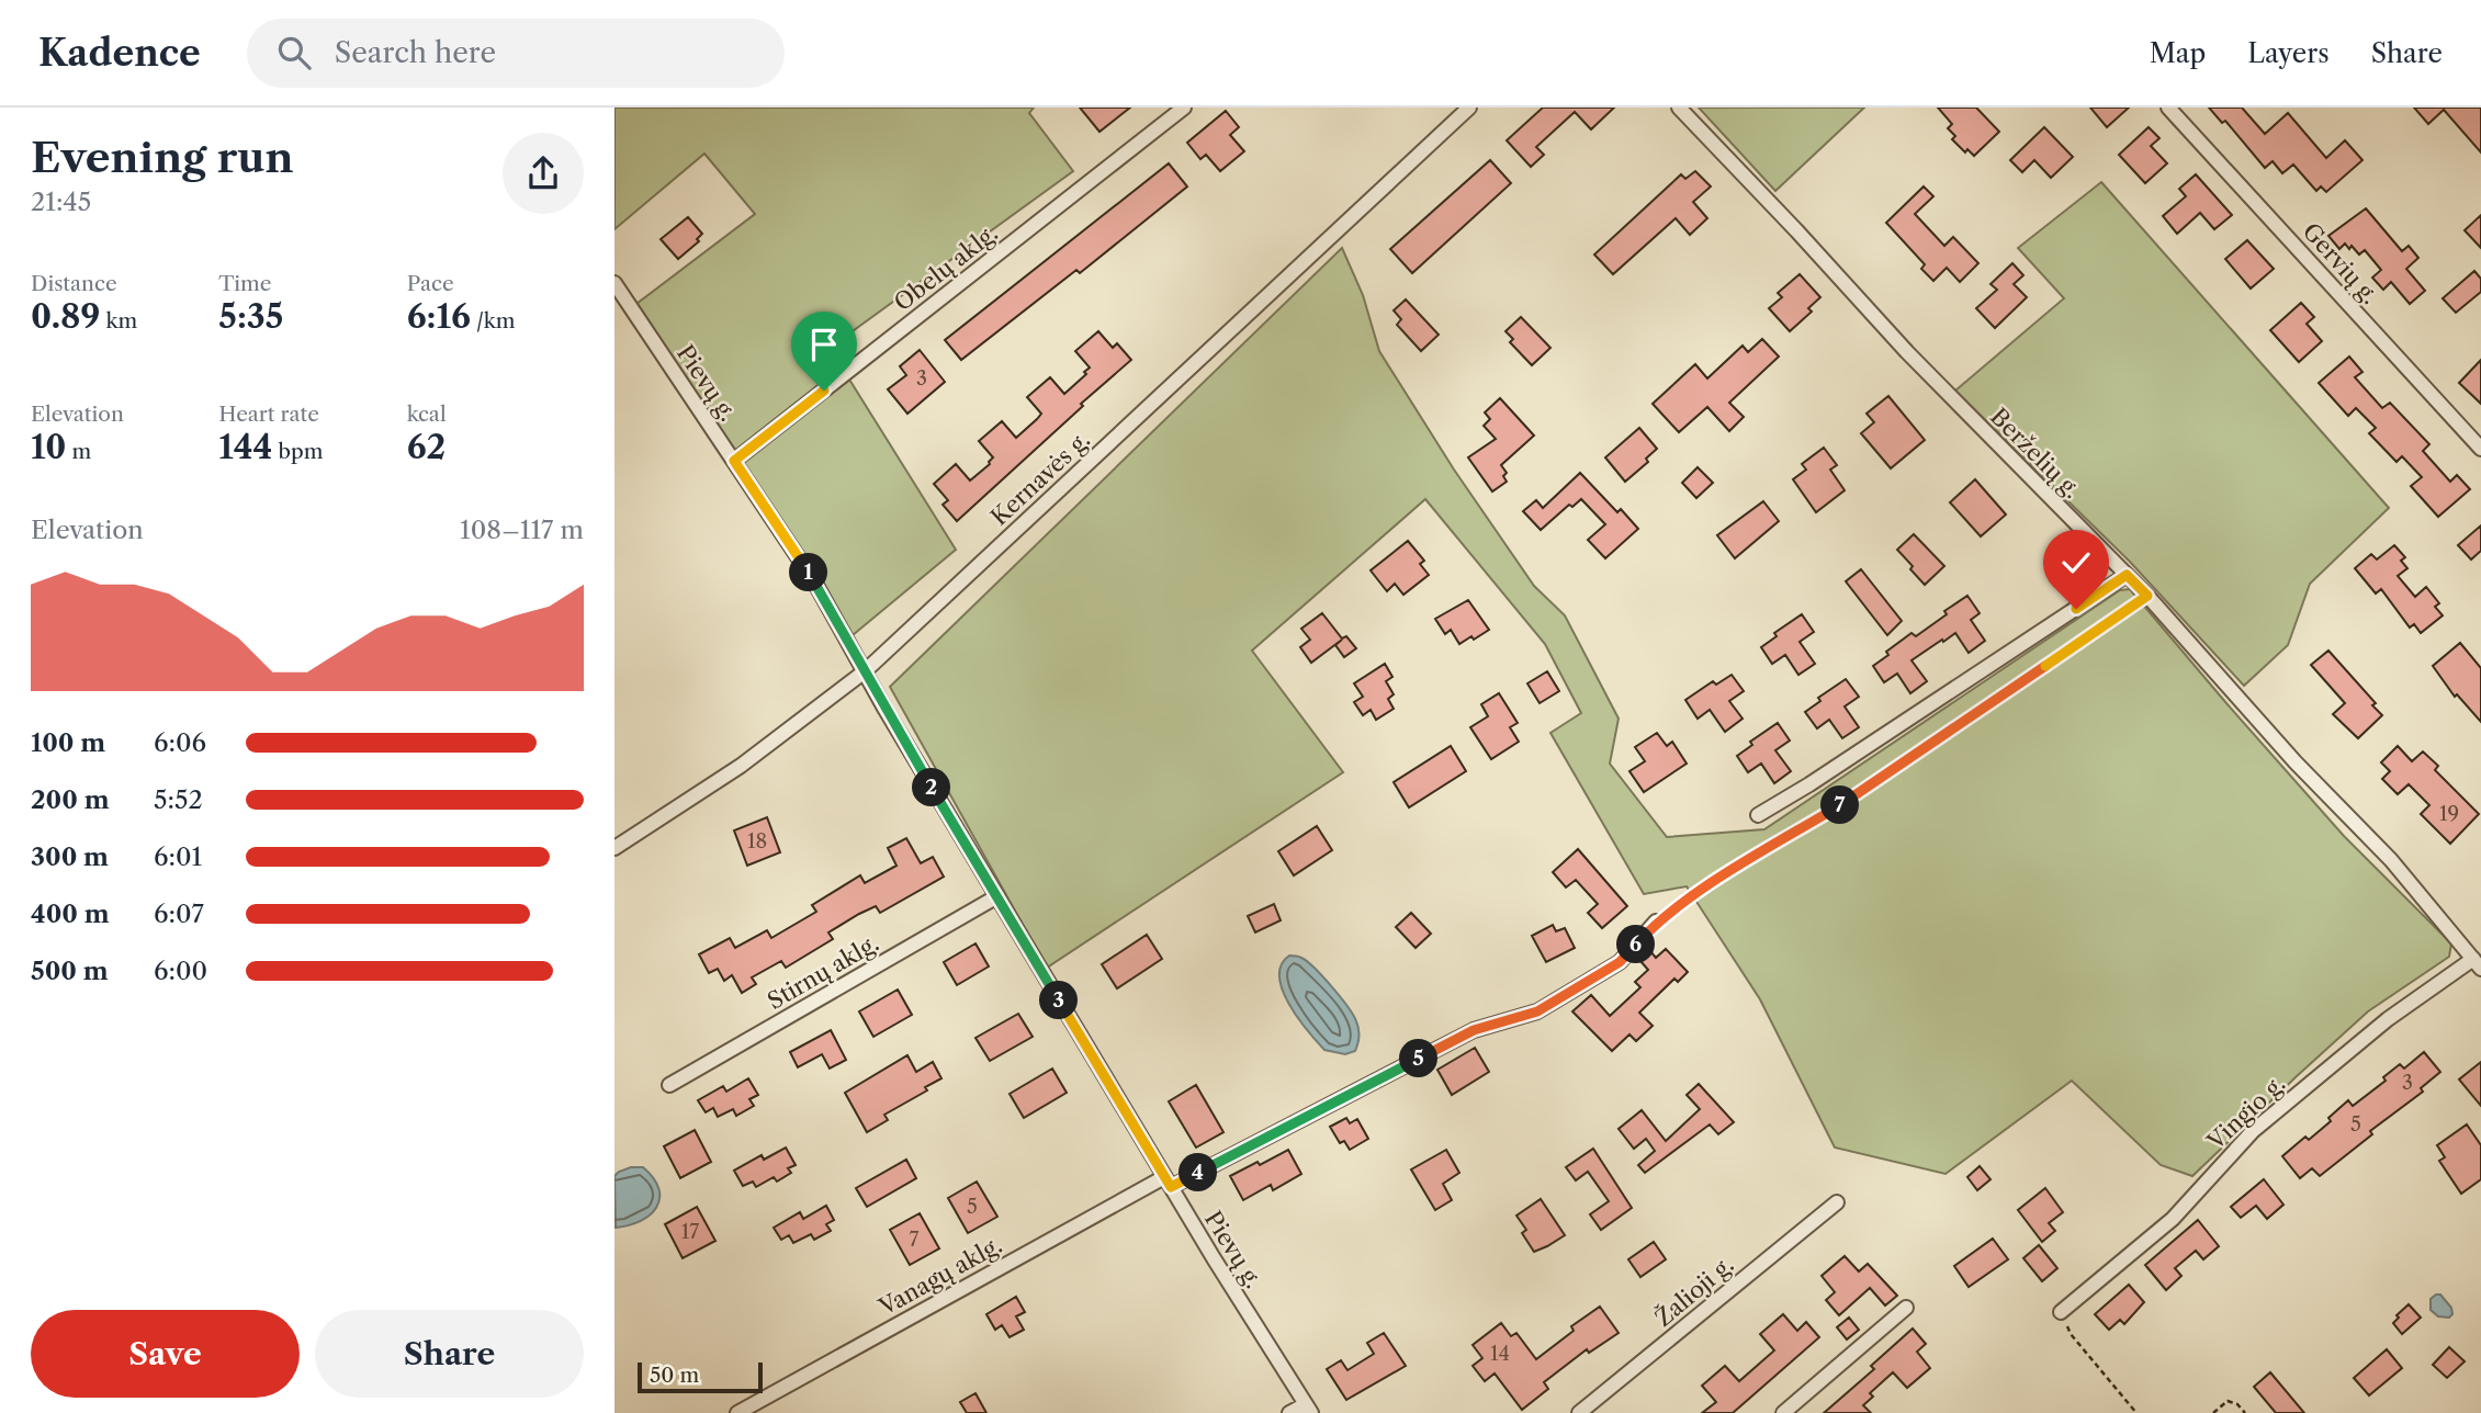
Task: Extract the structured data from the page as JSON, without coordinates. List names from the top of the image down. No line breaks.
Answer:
{"streets":{"street":["Gervių g.","Obelų aklg.","Pievų g.","Berželių g.","Kernavės g.","Stirnų aklg.","Vingio g.","Vanagų aklg.","Žalioji g."]},"crossings":[["Obelų aklg.","Pievų g."],["Pievų g.","Kernavės g."],["Pievų g.","Stirnų aklg."],["Pievų g.","Vanagų aklg."],["Berželių g.","Vingio g."]],"house_numbers":["3","19","18","3","5","5","17","7","14"],"scale_bar":"50 m","page":{"header":"Kadence","search":"Search here","nav":["Map","Layers","Share"],"heading":["Evening run","21:45"],"stats":[["Distance","0.89 km"],["Time","5:35"],["Pace","6:16 /km"],["Elevation","10 m"],["Heart rate","144 bpm"],["kcal","62"]],"chart":["Elevation","108–117 m"],"pins":["1","2","7","6","3","5","4"],"list":[{"name":"100 m","note":"6:06"},{"name":"200 m","note":"5:52"},{"name":"300 m","note":"6:01"},{"name":"400 m","note":"6:07"},{"name":"500 m","note":"6:00"}],"buttons":["Save","Share"],"scale":"50 m"}}
